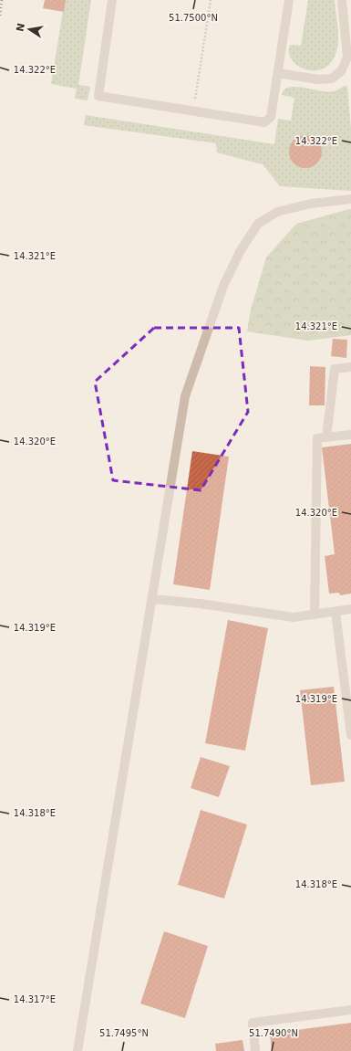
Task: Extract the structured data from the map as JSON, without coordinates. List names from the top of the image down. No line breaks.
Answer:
{"north":"left","coordinates":["51.7500°N","14.322°E","14.321°E","14.320°E","14.319°E","14.318°E","14.317°E","51.7495°N","51.7490°N"]}
